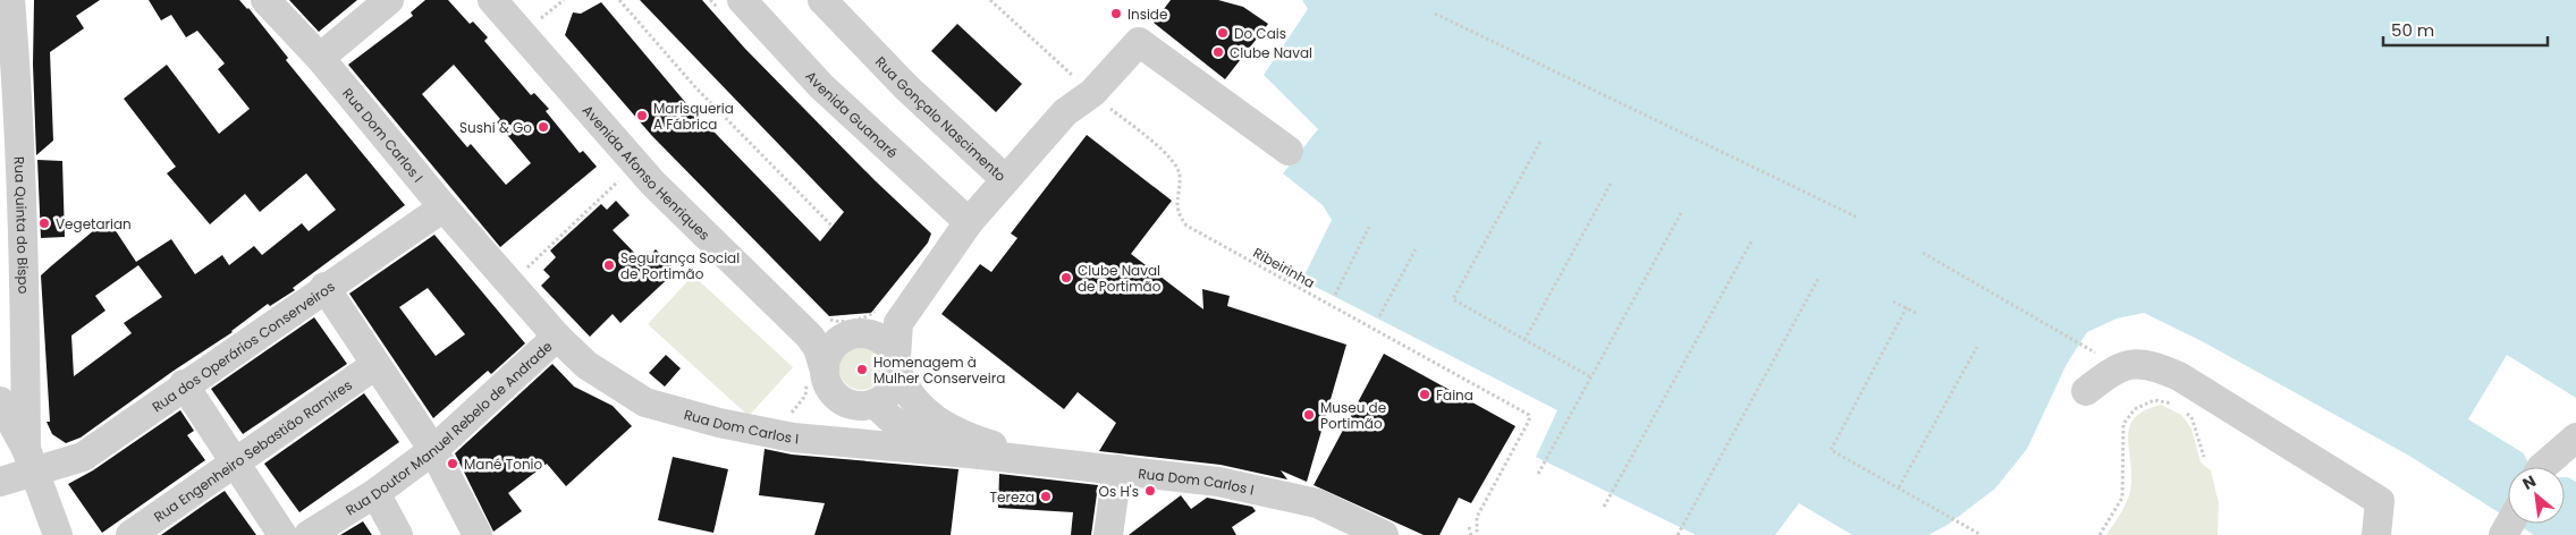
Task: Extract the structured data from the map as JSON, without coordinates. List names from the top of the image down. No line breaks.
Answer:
{"streets":{"street":["Avenida Guanaré","Rua Gonçalo Nascimento","Rua Dom Carlos I","Avenida Afonso Henriques","Rua Quinta do Bispo","Rua dos Operários Conserveiros","Rua Doutor Manuel Rebelo de Andrade","Rua Engenheiro Sebastião Ramires"],"path":["Ribeirinha"]},"crossings":[["Avenida Guanaré","Rua Gonçalo Nascimento"],["Rua Gonçalo Nascimento","Avenida Afonso Henriques"],["Rua Dom Carlos I","Rua dos Operários Conserveiros"],["Rua Dom Carlos I","Rua Doutor Manuel Rebelo de Andrade"],["Rua Quinta do Bispo","Rua dos Operários Conserveiros"]],"places":["Inside","Do Cais","Clube Naval","Marisqueria A Fábrica","Sushi & Go","Vegetarian","Segurança Social de Portimão","Clube Naval de Portimão","Homenagem à Mulher Conserveira","Faina","Museu de Portimão","Mané Tonio","Os H's","Tereza"],"scale_bar":"50 m","north":"top left"}
